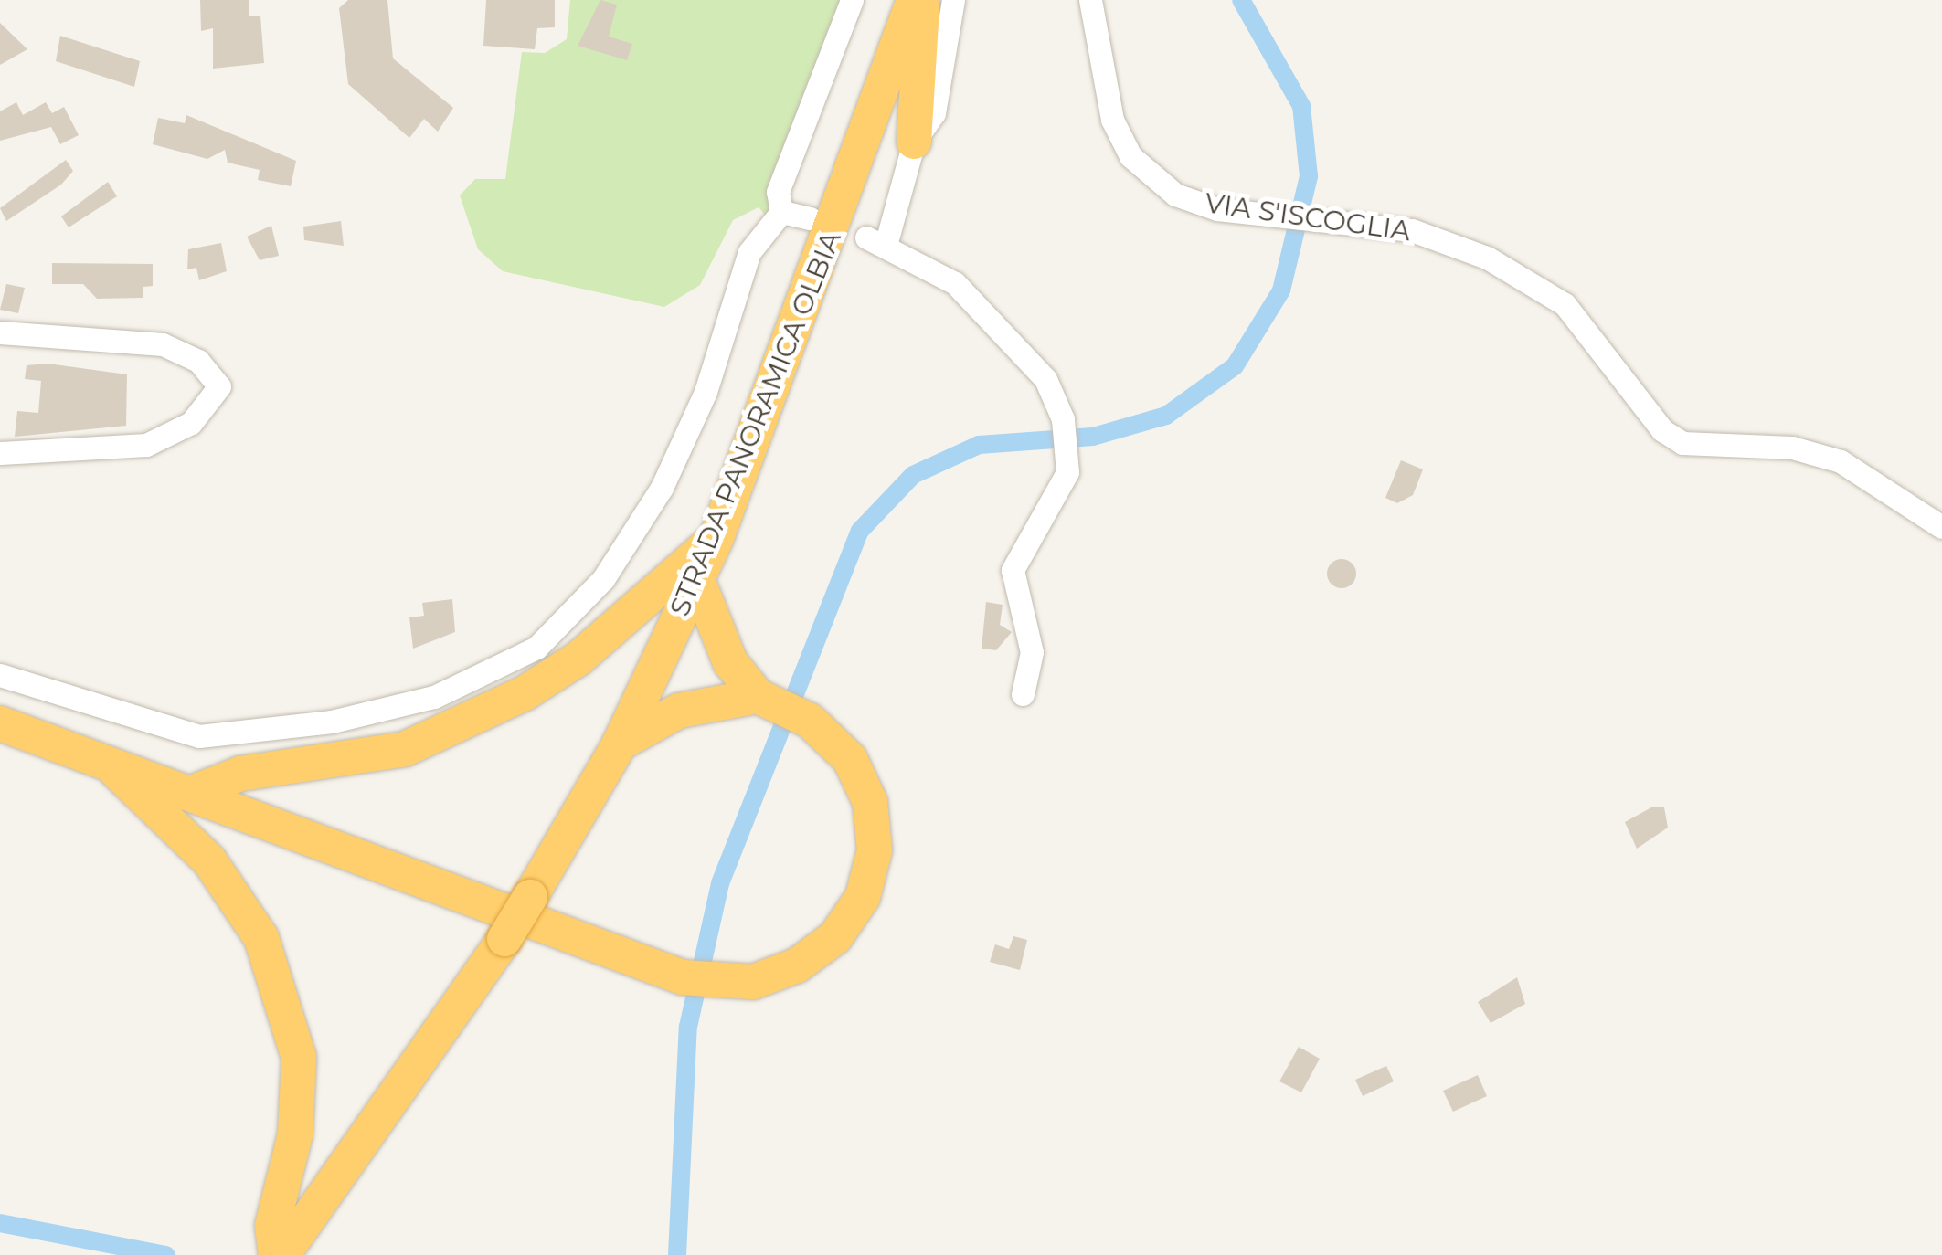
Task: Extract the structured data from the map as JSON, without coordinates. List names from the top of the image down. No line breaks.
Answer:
{"streets":{"highway":["STRADA PANORAMICA OLBIA"],"street":["VIA S'ISCOGLIA"]}}
